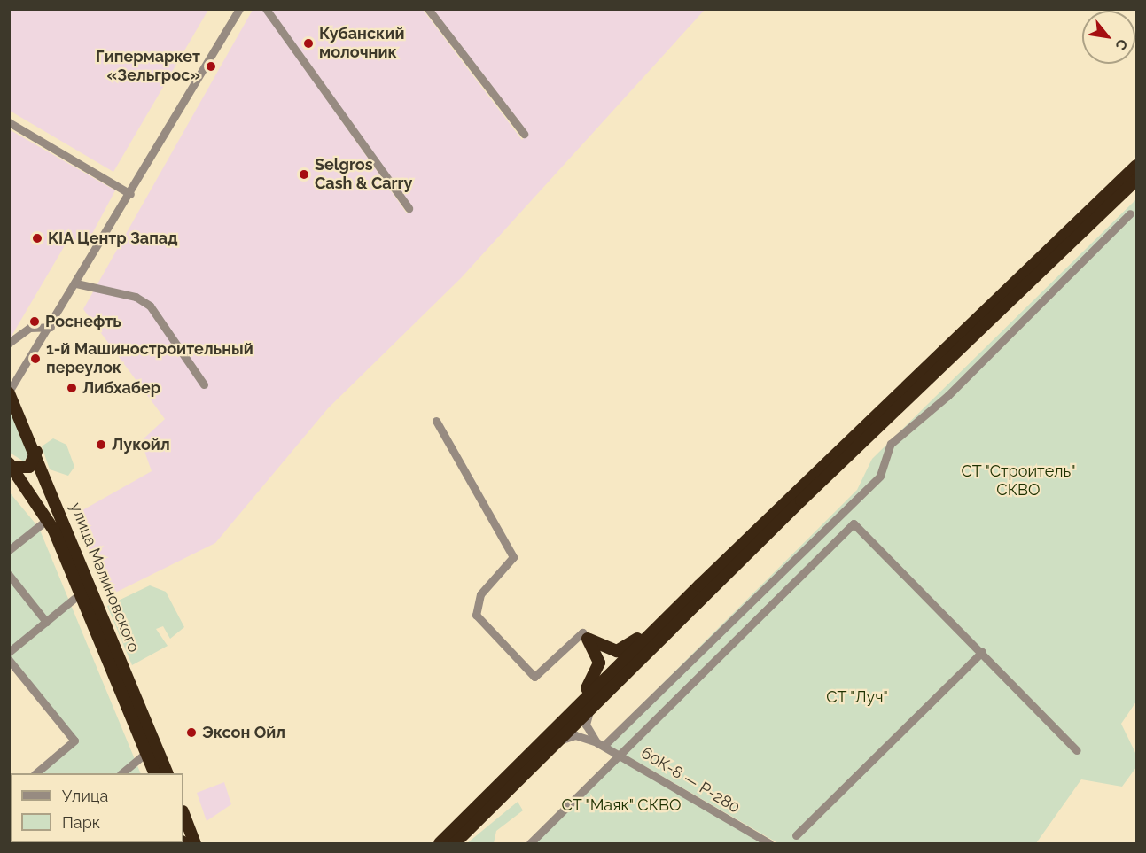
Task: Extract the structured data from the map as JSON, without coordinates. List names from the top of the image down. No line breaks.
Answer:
{"streets":{"highway":["улица Малиновского"],"street":["60К-8 — Р-280"]},"parks":["СТ \"Строитель\" СКВО","СТ \"Луч\"","СТ \"Маяк\" СКВО"],"places":["Кубанский молочник","Гипермаркет «Зельгрос»","Selgros Cash & Carry","KIA Центр Запад","Роснефть","1-й Машиностроительный переулок","Либхабер","Лукойл","Эксон Ойл"],"legend":["Улица","Парк"],"north":"bottom right"}
